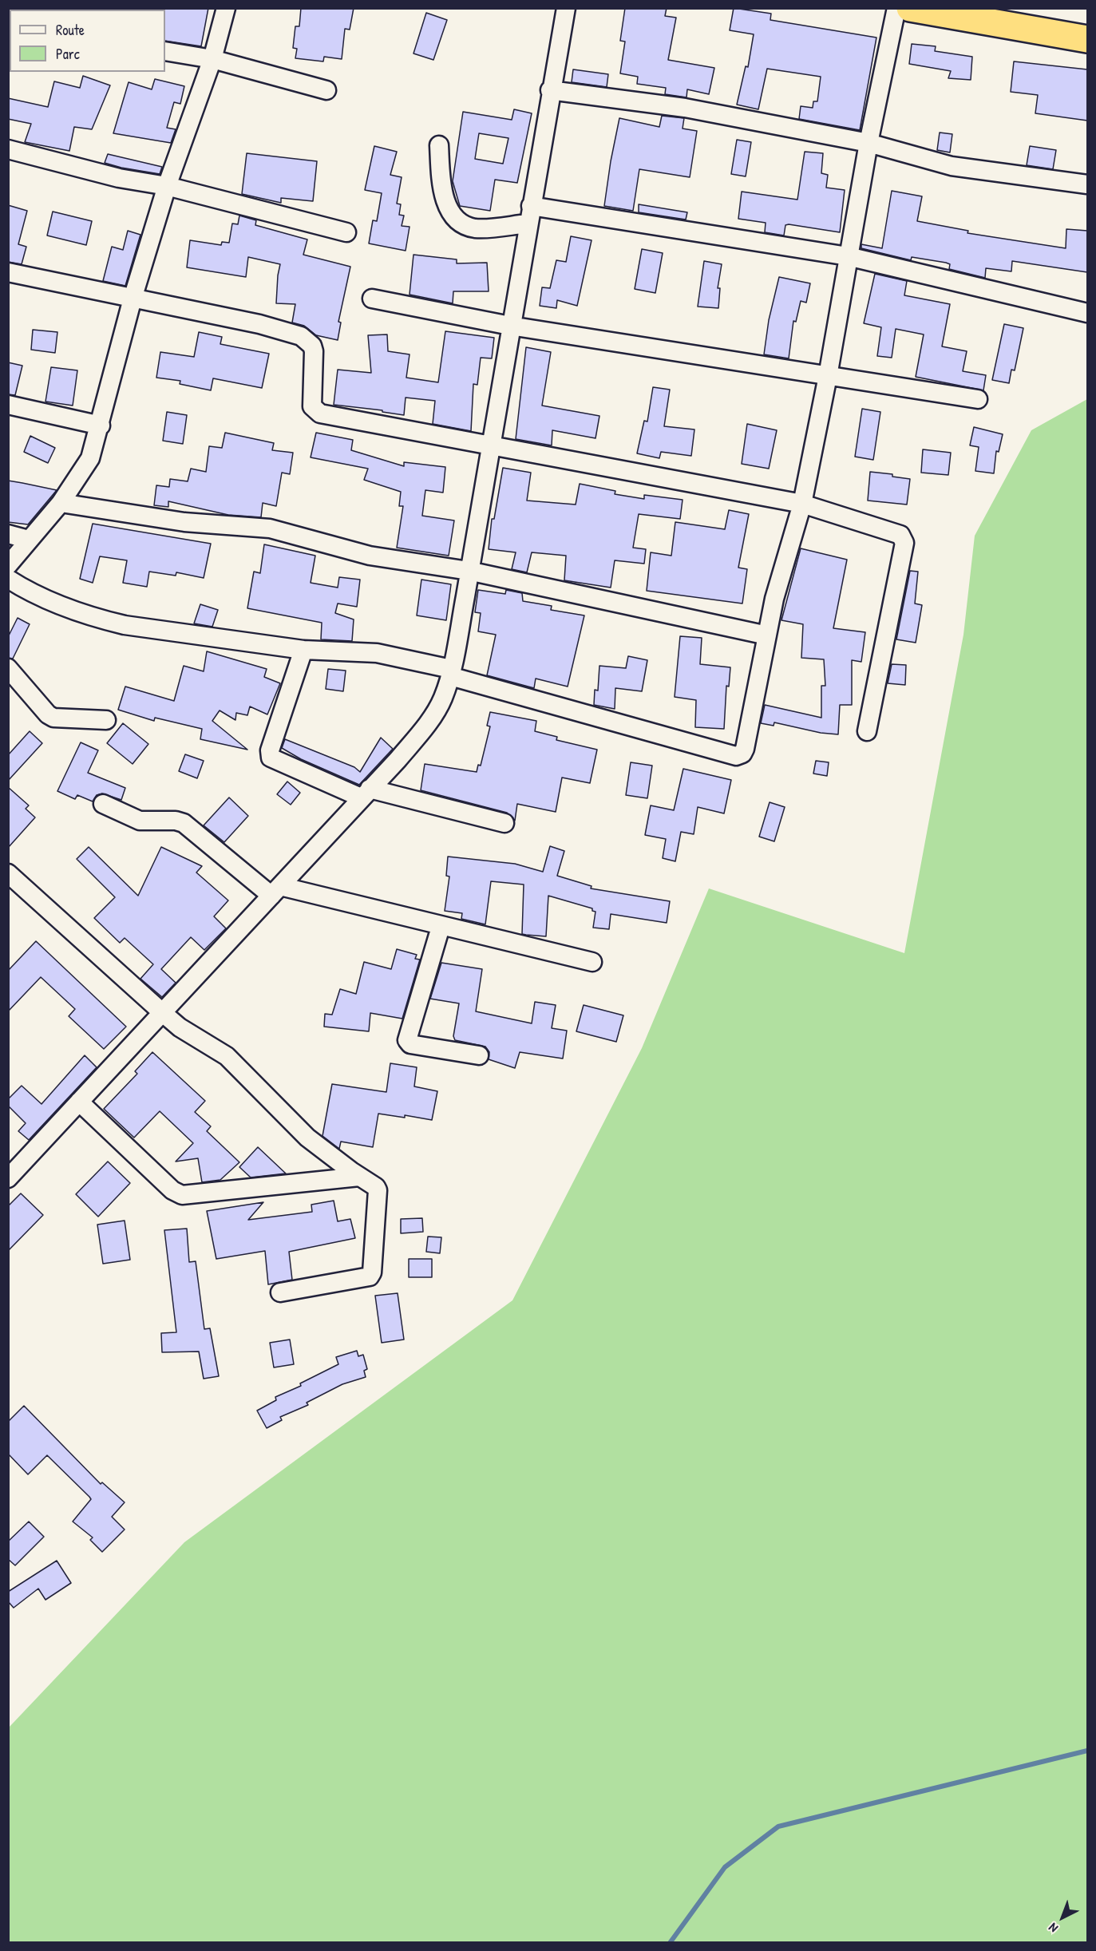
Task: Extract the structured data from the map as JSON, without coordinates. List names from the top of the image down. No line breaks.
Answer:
{"legend":["Route","Parc"],"north":"bottom left"}
